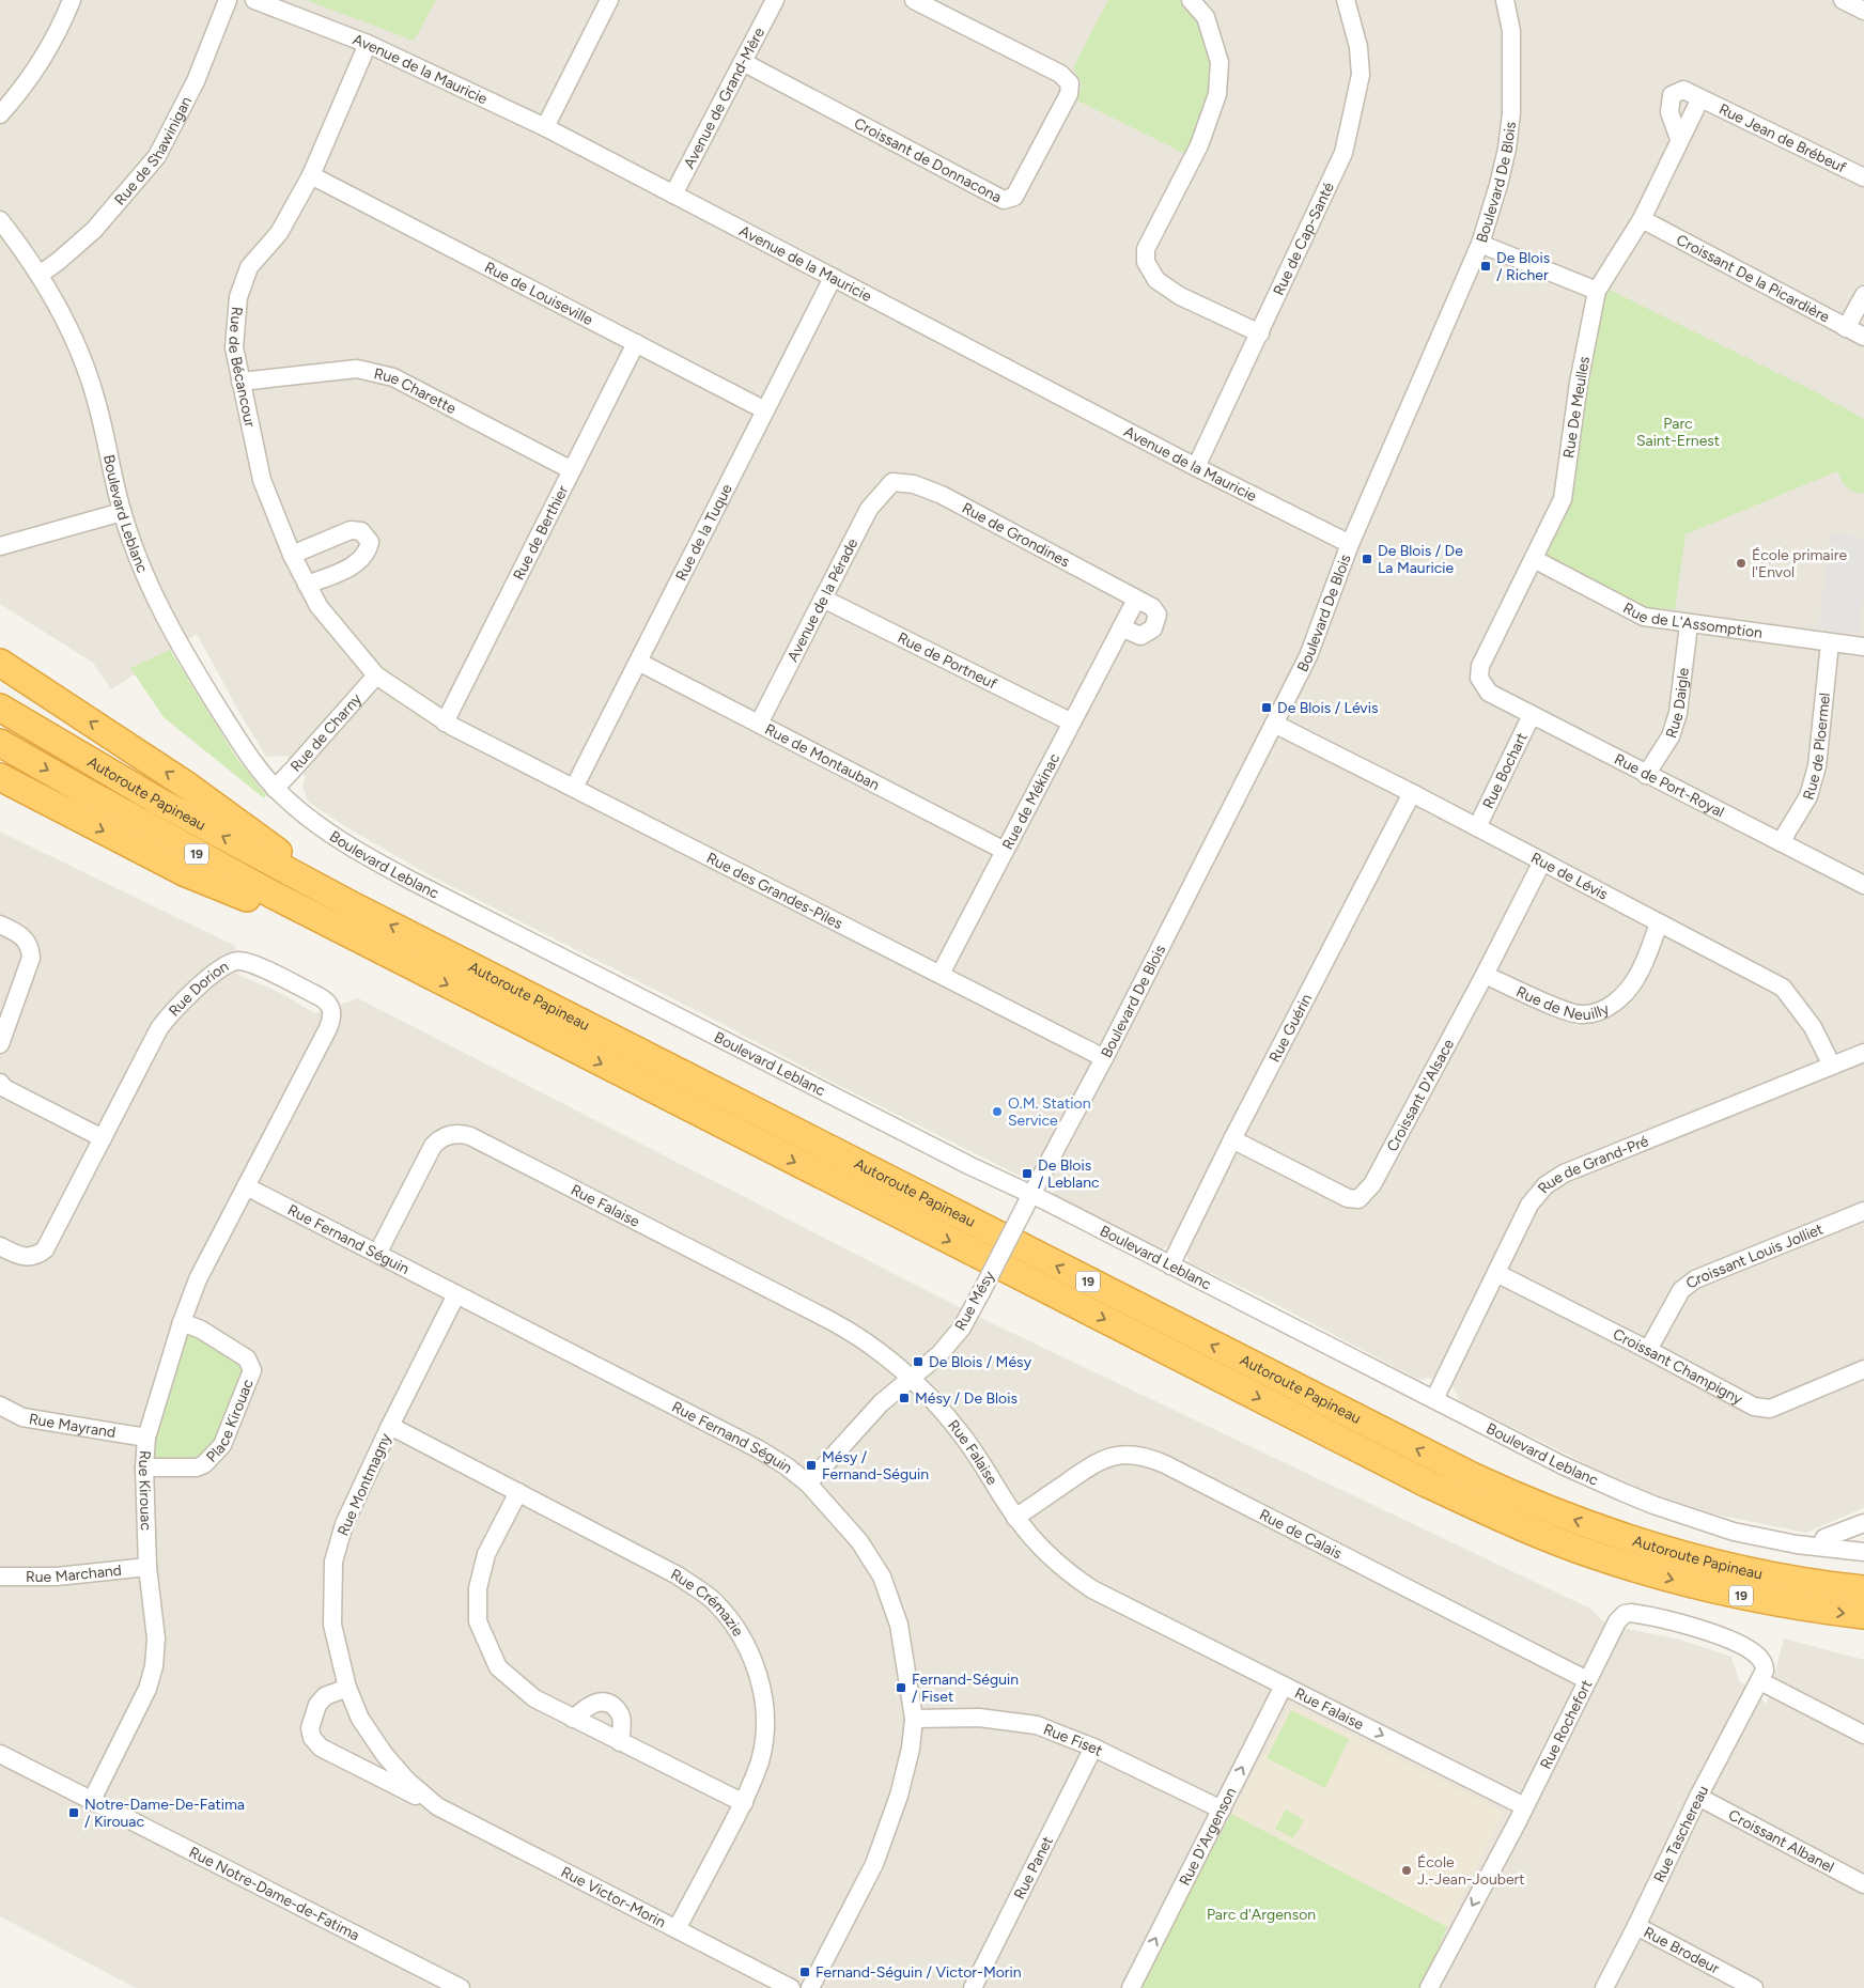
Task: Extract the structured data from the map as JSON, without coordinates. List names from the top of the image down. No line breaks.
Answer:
{"streets":{"highway":["Autoroute Papineau","19"],"street":["Avenue de la Mauricie","Avenue de Grand-Mère","Rue Jean de Brébeuf","Rue de Shawinigan","Croissant de Donnacona","Boulevard De Blois","Rue de Cap-Santé","Croissant De la Picardière","Rue de Louiseville","Rue de Bécancour","Rue Charette","Rue De Meulles","Boulevard Leblanc","Rue de Berthier","Rue de la Tuque","Rue de Grondines","Avenue de la Pérade","Rue de L'Assomption","Rue de Portneuf","Rue Daigle","Rue de Charny","Rue de Ploermel","Rue de Montauban","Rue Bochart","Rue de Port-Royal","Rue de Mékinac","Rue de Lévis","Rue des Grandes-Piles","Rue Dorion","Rue de Neuilly","Rue Guérin","Croissant D'Alsace","Rue de Grand-Pré","Rue Falaise","Rue Fernand Séguin","Croissant Louis Jolliet","Rue Mésy","Croissant Champigny","Place Kirouac","Rue Mayrand","Rue Montmagny","Rue Kirouac","Rue de Calais","Rue Marchand","Rue Crémazie","Rue Rochefort","Rue Fiset","Rue Taschereau","Rue D'Argenson","Croissant Albanel","Rue Panet","Rue Notre-Dame-de-Fatima","Rue Victor-Morin","Rue Brodeur"]},"crossings":[["Avenue de la Mauricie","Avenue de Grand-Mère"],["Avenue de la Mauricie","Boulevard De Blois"],["Avenue de la Mauricie","Rue de Cap-Santé"],["Avenue de la Mauricie","Rue de Bécancour"],["Avenue de la Mauricie","Rue de la Tuque"],["Avenue de Grand-Mère","Croissant de Donnacona"],["Rue Jean de Brébeuf","Rue De Meulles"],["Rue de Shawinigan","Boulevard Leblanc"],["Boulevard De Blois","Boulevard Leblanc"],["Boulevard De Blois","Rue de Lévis"],["Boulevard De Blois","Rue des Grandes-Piles"],["Boulevard De Blois","Rue Mésy"],["Croissant De la Picardière","Rue De Meulles"],["Rue de Louiseville","Rue de Bécancour"],["Rue de Louiseville","Rue de Berthier"],["Rue de Louiseville","Rue de la Tuque"],["Rue de Bécancour","Rue Charette"],["Rue de Bécancour","Rue de Berthier"],["Rue de Bécancour","Rue de Charny"],["Rue de Bécancour","Rue des Grandes-Piles"],["Rue Charette","Rue de Berthier"],["Rue De Meulles","Rue de L'Assomption"],["Rue De Meulles","Rue de Port-Royal"],["Boulevard Leblanc","Rue de Charny"],["Boulevard Leblanc","Rue Guérin"],["Boulevard Leblanc","Rue de Grand-Pré"],["Boulevard Leblanc","Rue Mésy"],["Rue de Berthier","Rue des Grandes-Piles"],["Rue de la Tuque","Rue de Montauban"],["Rue de la Tuque","Rue des Grandes-Piles"],["Rue de Grondines","Avenue de la Pérade"],["Rue de Grondines","Rue de Mékinac"],["Avenue de la Pérade","Rue de Portneuf"],["Avenue de la Pérade","Rue de Montauban"],["Rue de L'Assomption","Rue Daigle"],["Rue de L'Assomption","Rue de Ploermel"],["Rue de Portneuf","Rue de Mékinac"],["Rue Daigle","Rue de Port-Royal"],["Rue de Ploermel","Rue de Port-Royal"],["Rue de Montauban","Rue de Mékinac"],["Rue Bochart","Rue de Port-Royal"],["Rue Bochart","Rue de Lévis"],["Rue de Mékinac","Rue des Grandes-Piles"],["Rue de Lévis","Rue de Neuilly"],["Rue de Lévis","Rue Guérin"],["Rue de Lévis","Croissant D'Alsace"],["Rue de Lévis","Rue de Grand-Pré"],["Rue Dorion","Rue Fernand Séguin"],["Rue Dorion","Rue Kirouac"],["Rue de Neuilly","Croissant D'Alsace"],["Rue Guérin","Croissant D'Alsace"],["Rue de Grand-Pré","Croissant Champigny"],["Rue Falaise","Rue Fernand Séguin"],["Rue Falaise","Rue Mésy"],["Rue Falaise","Rue de Calais"],["Rue Falaise","Rue Rochefort"],["Rue Falaise","Rue D'Argenson"],["Rue Fernand Séguin","Rue Mésy"],["Rue Fernand Séguin","Rue Montmagny"],["Rue Fernand Séguin","Rue Kirouac"],["Rue Fernand Séguin","Rue Fiset"],["Croissant Louis Jolliet","Croissant Champigny"],["Place Kirouac","Rue Kirouac"],["Rue Mayrand","Rue Kirouac"],["Rue Montmagny","Rue Crémazie"],["Rue Montmagny","Rue Victor-Morin"],["Rue Kirouac","Rue Marchand"],["Rue Kirouac","Rue Notre-Dame-de-Fatima"],["Rue de Calais","Rue Rochefort"],["Rue Crémazie","Rue Victor-Morin"],["Rue Rochefort","Rue Taschereau"],["Rue Fiset","Rue D'Argenson"],["Rue Fiset","Rue Panet"],["Rue Taschereau","Croissant Albanel"],["Rue Taschereau","Rue Brodeur"]],"one_way":["Rue D'Argenson"],"parks":["Parc Saint-Ernest","Parc d'Argenson"],"places":{"transit":["De Blois / Richer","De Blois / De La Mauricie","De Blois / Lévis","De Blois / Leblanc","De Blois / Mésy","Mésy / De Blois","Mésy / Fernand-Séguin","Fernand-Séguin / Fiset","Notre-Dame-De-Fatima / Kirouac","Fernand-Séguin / Victor-Morin"],"other":["École primaire l'Envol","O.M. Station Service","École J.-Jean-Joubert"]}}
